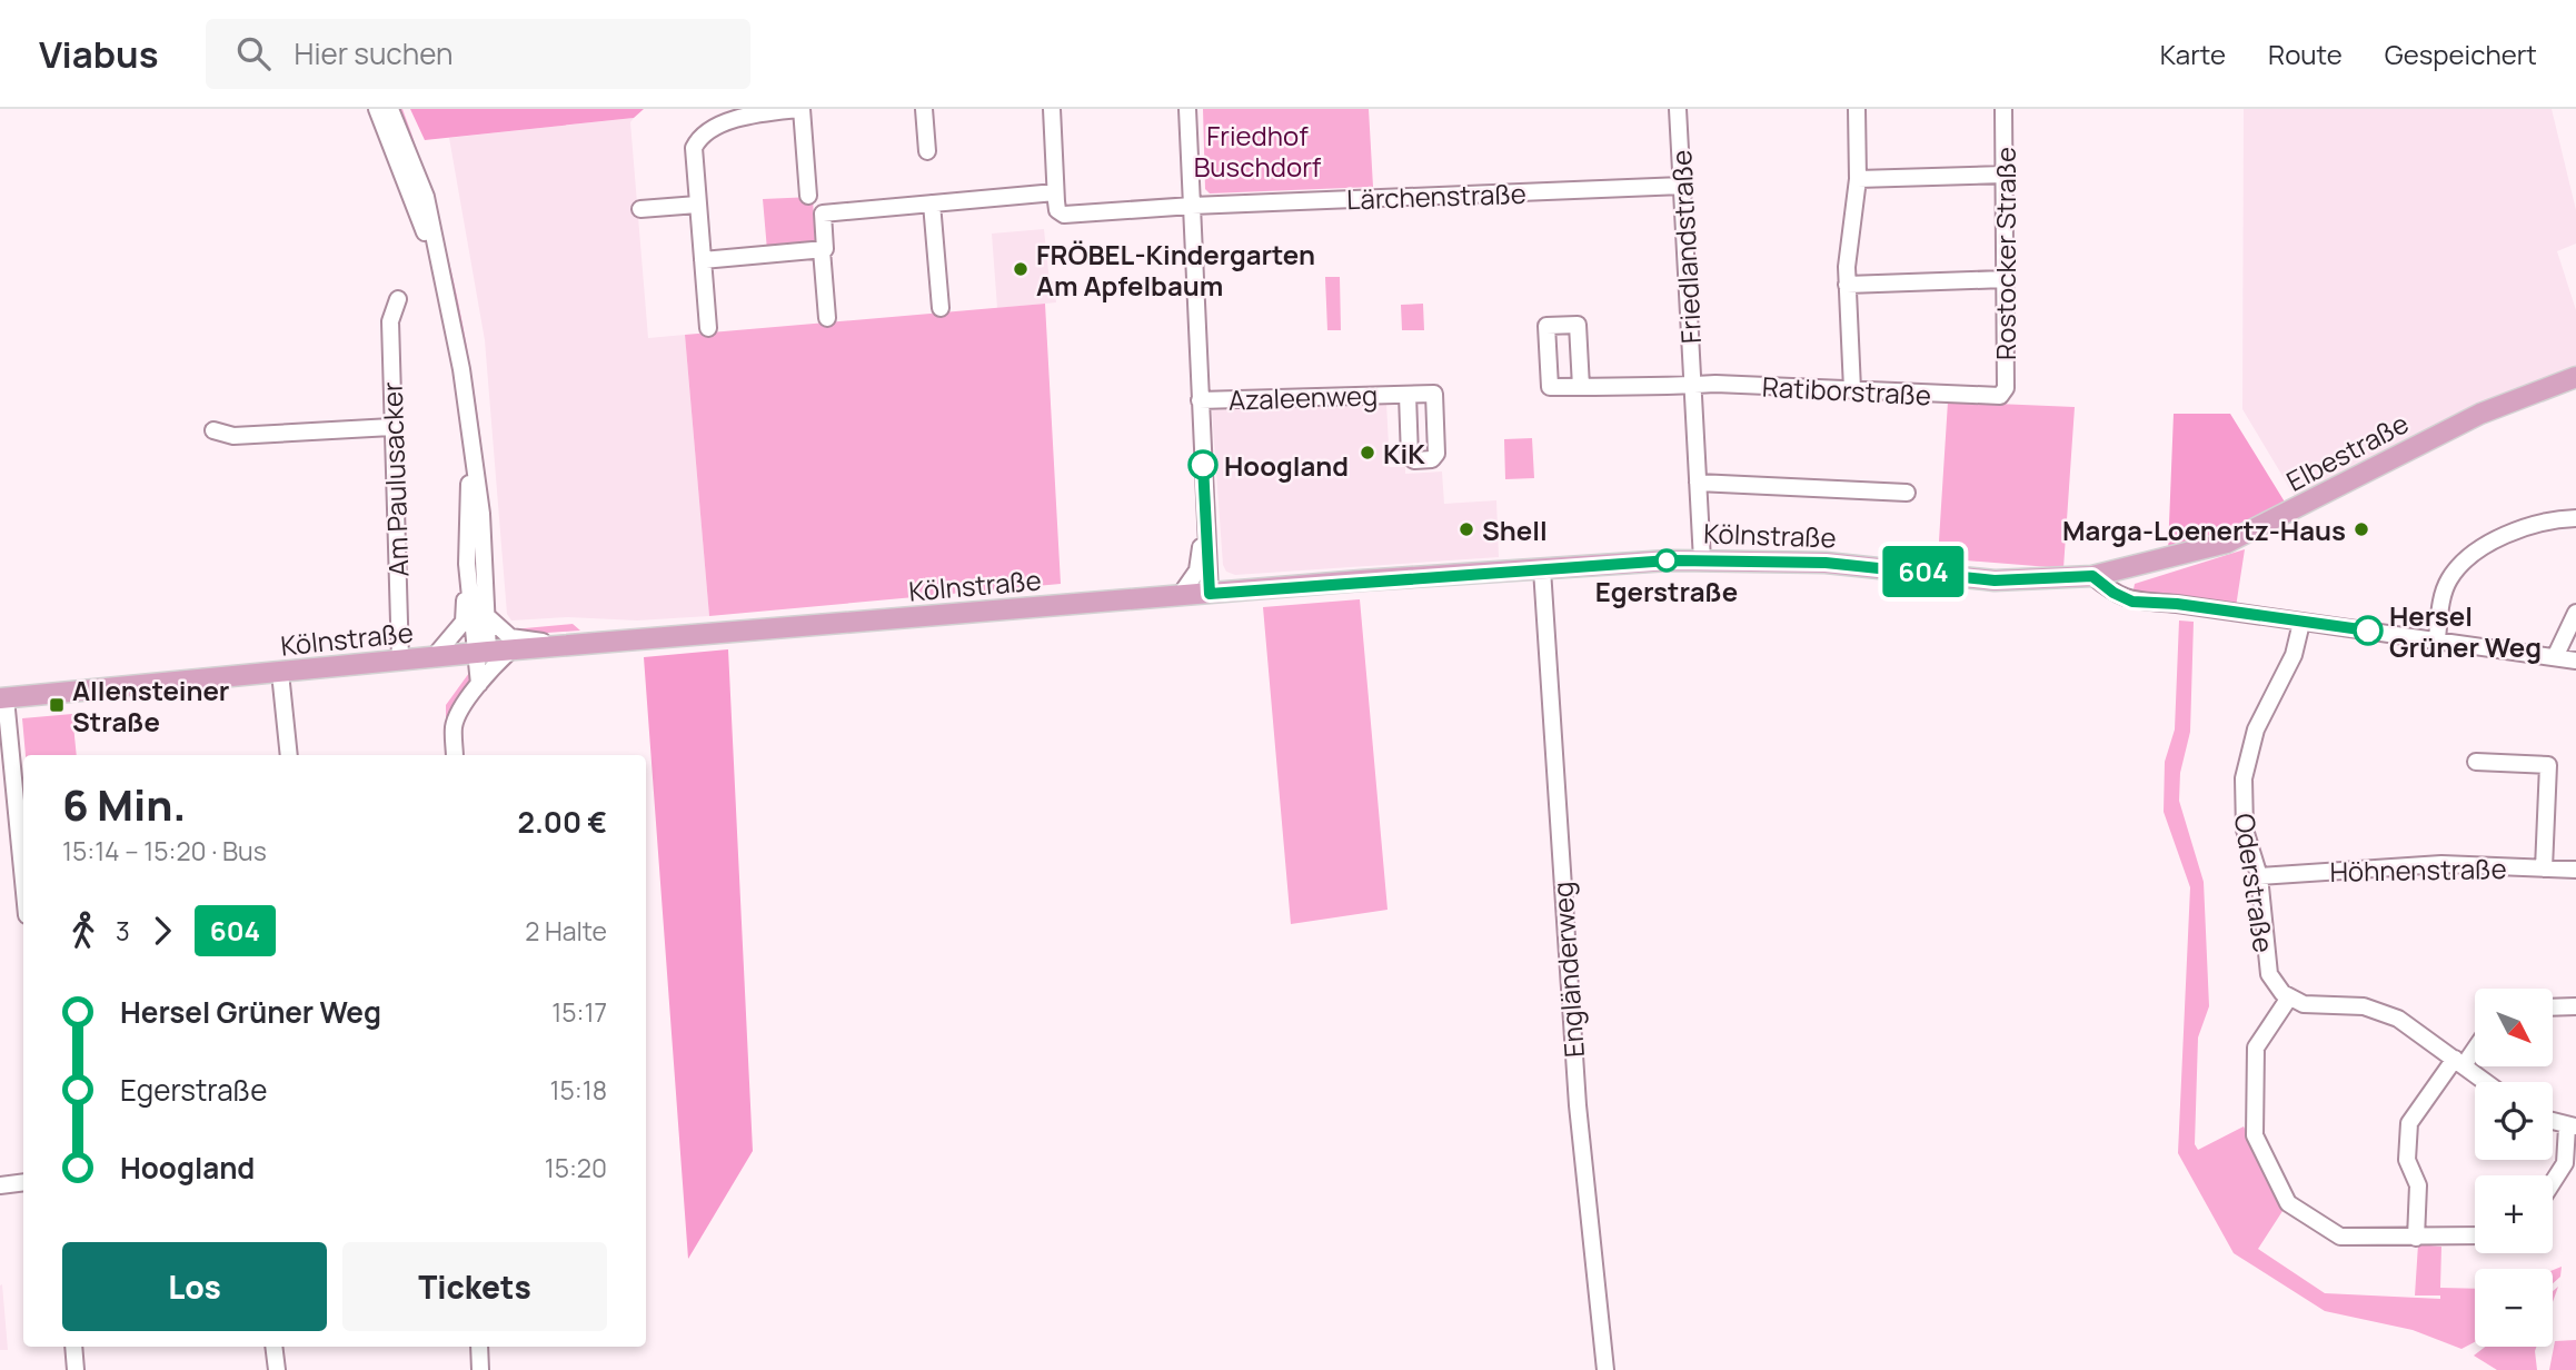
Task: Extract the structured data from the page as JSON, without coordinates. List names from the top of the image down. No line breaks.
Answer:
{"streets":{"main road":["Elbestraße","Kölnstraße"],"street":["Lärchenstraße","Friedlandstraße","Rostocker Straße","Ratiborstraße","Azaleenweg","Am Paulusacker","Höhnenstraße","Oderstraße","Engländerweg"]},"crossings":[["Lärchenstraße","Friedlandstraße"],["Friedlandstraße","Ratiborstraße"],["Friedlandstraße","Kölnstraße"],["Rostocker Straße","Ratiborstraße"],["Elbestraße","Kölnstraße"],["Am Paulusacker","Kölnstraße"],["Kölnstraße","Engländerweg"],["Höhnenstraße","Oderstraße"]],"parks":["Friedhof Buschdorf"],"places":{"other":["FRÖBEL-Kindergarten Am Apfelbaum","KiK","Hoogland","Shell","Marga-Loenertz-Haus","Egerstraße","Hersel Grüner Weg"],"transit":["Allensteiner Straße"]},"lines":["bus line 604"],"north":"bottom right","page":{"header":"Viabus","search":"Hier suchen","nav":["Karte","Route","Gespeichert"],"on_map":"604","heading":["6 Min.","15:14 – 15:20 · Bus","2.00 €"],"legs":["3","604","2 Halte"],"list":[{"name":"Hersel Grüner Weg","value":"15:17"},{"name":"Egerstraße","value":"15:18"},{"name":"Hoogland","value":"15:20"}],"map_buttons":["+","−"],"buttons":["Los","Tickets"]}}
